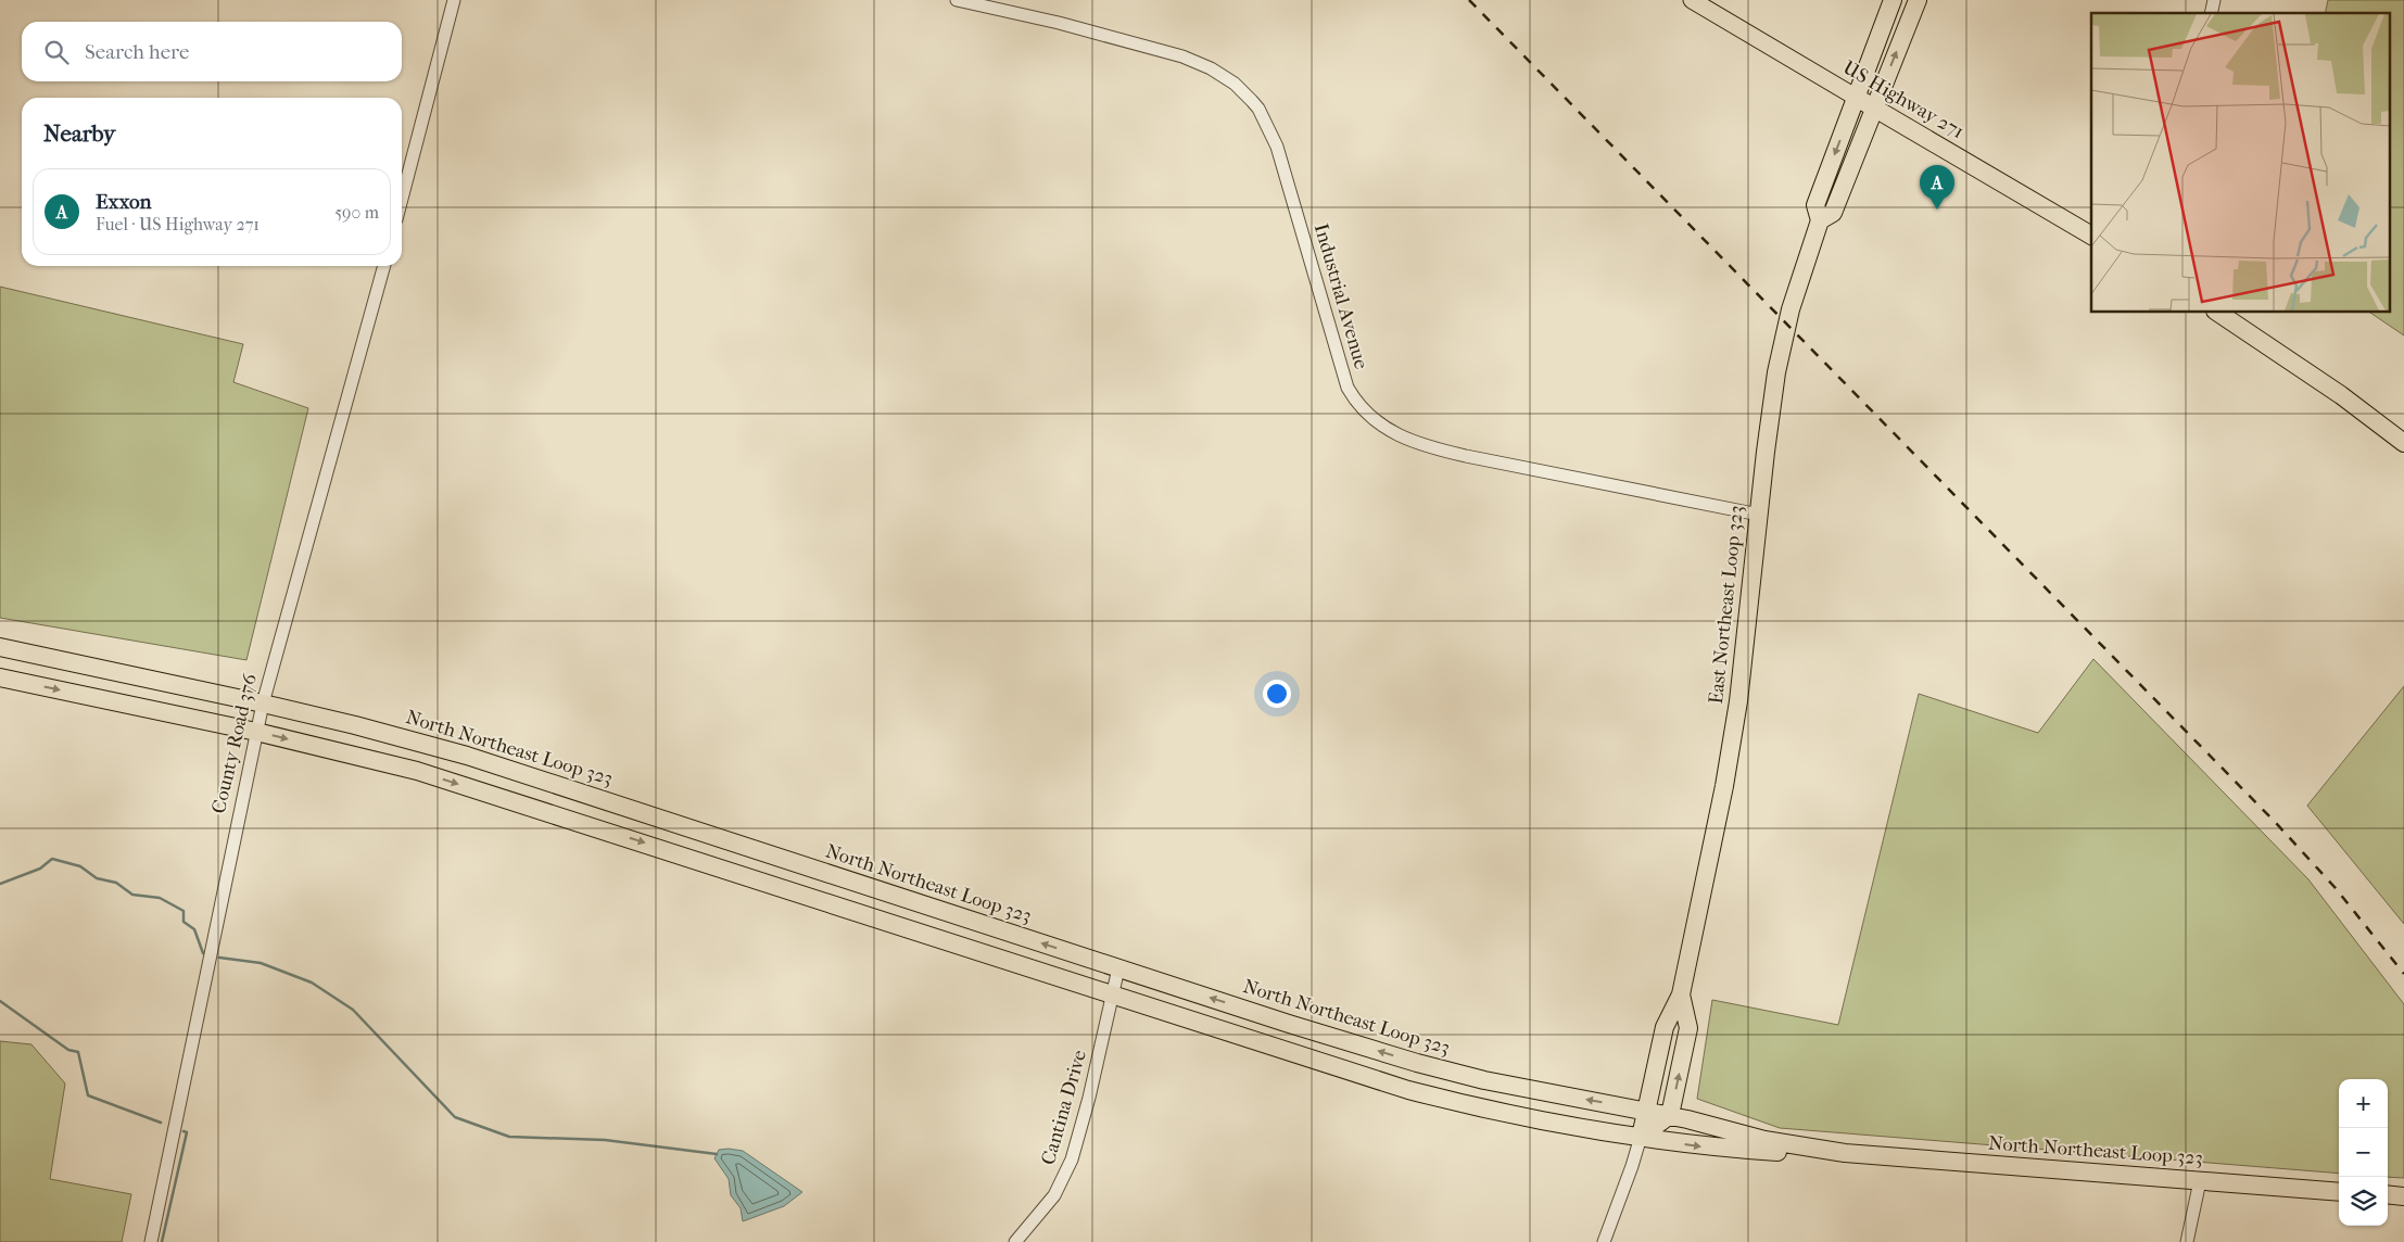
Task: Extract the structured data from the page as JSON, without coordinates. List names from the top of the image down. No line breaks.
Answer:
{"streets":{"highway":["US Highway 271","East Northeast Loop 323","North Northeast Loop 323"],"street":["Industrial Avenue","County Road 376","Cantina Drive"]},"crossings":[["US Highway 271","East Northeast Loop 323"],["Industrial Avenue","East Northeast Loop 323"],["East Northeast Loop 323","North Northeast Loop 323"],["County Road 376","North Northeast Loop 323"],["North Northeast Loop 323","Cantina Drive"]],"page":{"search":"Search here","heading":"Nearby","pins":"A","list":[{"mark":"A","name":"Exxon","note":"Fuel · US Highway 271","value":"590 m"}],"map_buttons":["+","−"]}}
